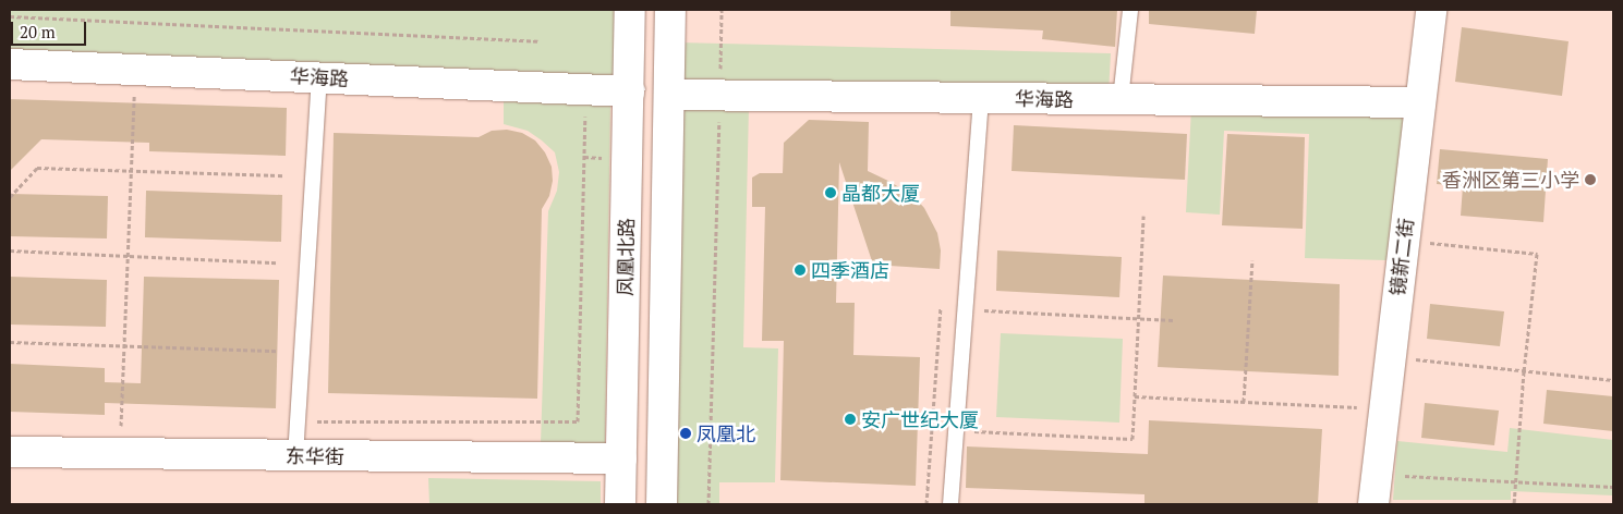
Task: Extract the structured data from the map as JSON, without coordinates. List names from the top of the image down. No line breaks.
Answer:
{"streets":{"street":["华海路","凤凰北路","镜新二街","东华街"]},"crossings":[["华海路","凤凰北路"],["华海路","镜新二街"],["凤凰北路","东华街"]],"places":["香洲区第三小学","晶都大厦","四季酒店","安广世纪大厦","凤凰北"],"scale_bar":"20 m"}
